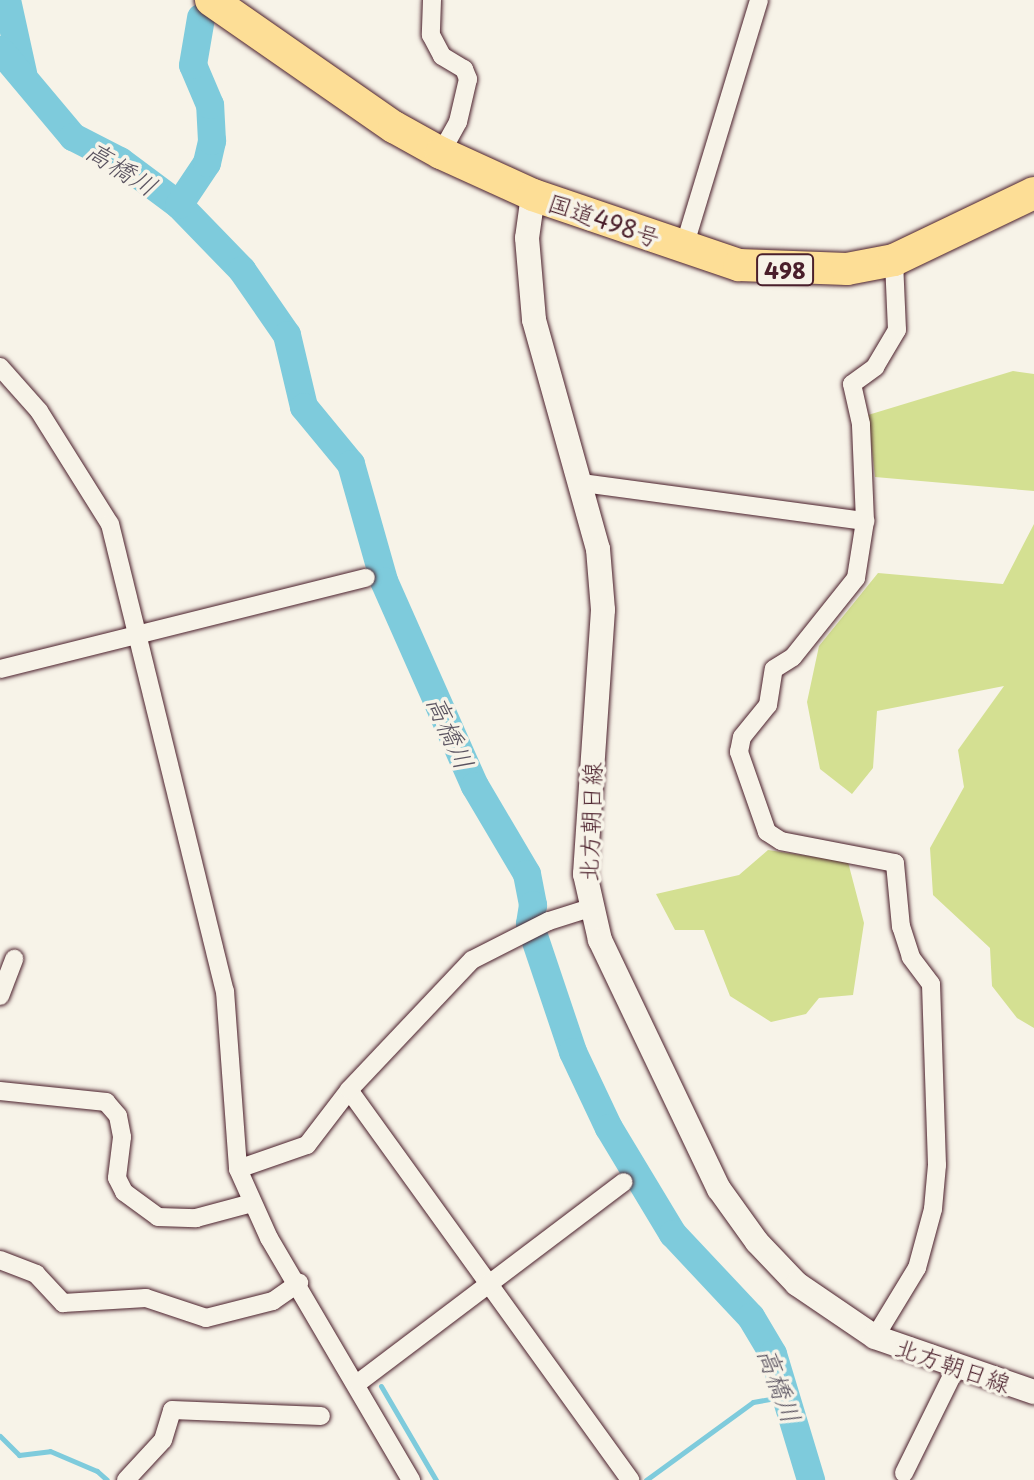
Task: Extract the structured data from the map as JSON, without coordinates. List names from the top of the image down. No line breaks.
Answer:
{"streets":{"highway":["国道498号","498"],"main road":["北方朝日線"]},"crossings":[["国道498号","北方朝日線"]],"water":["高橋川"]}
